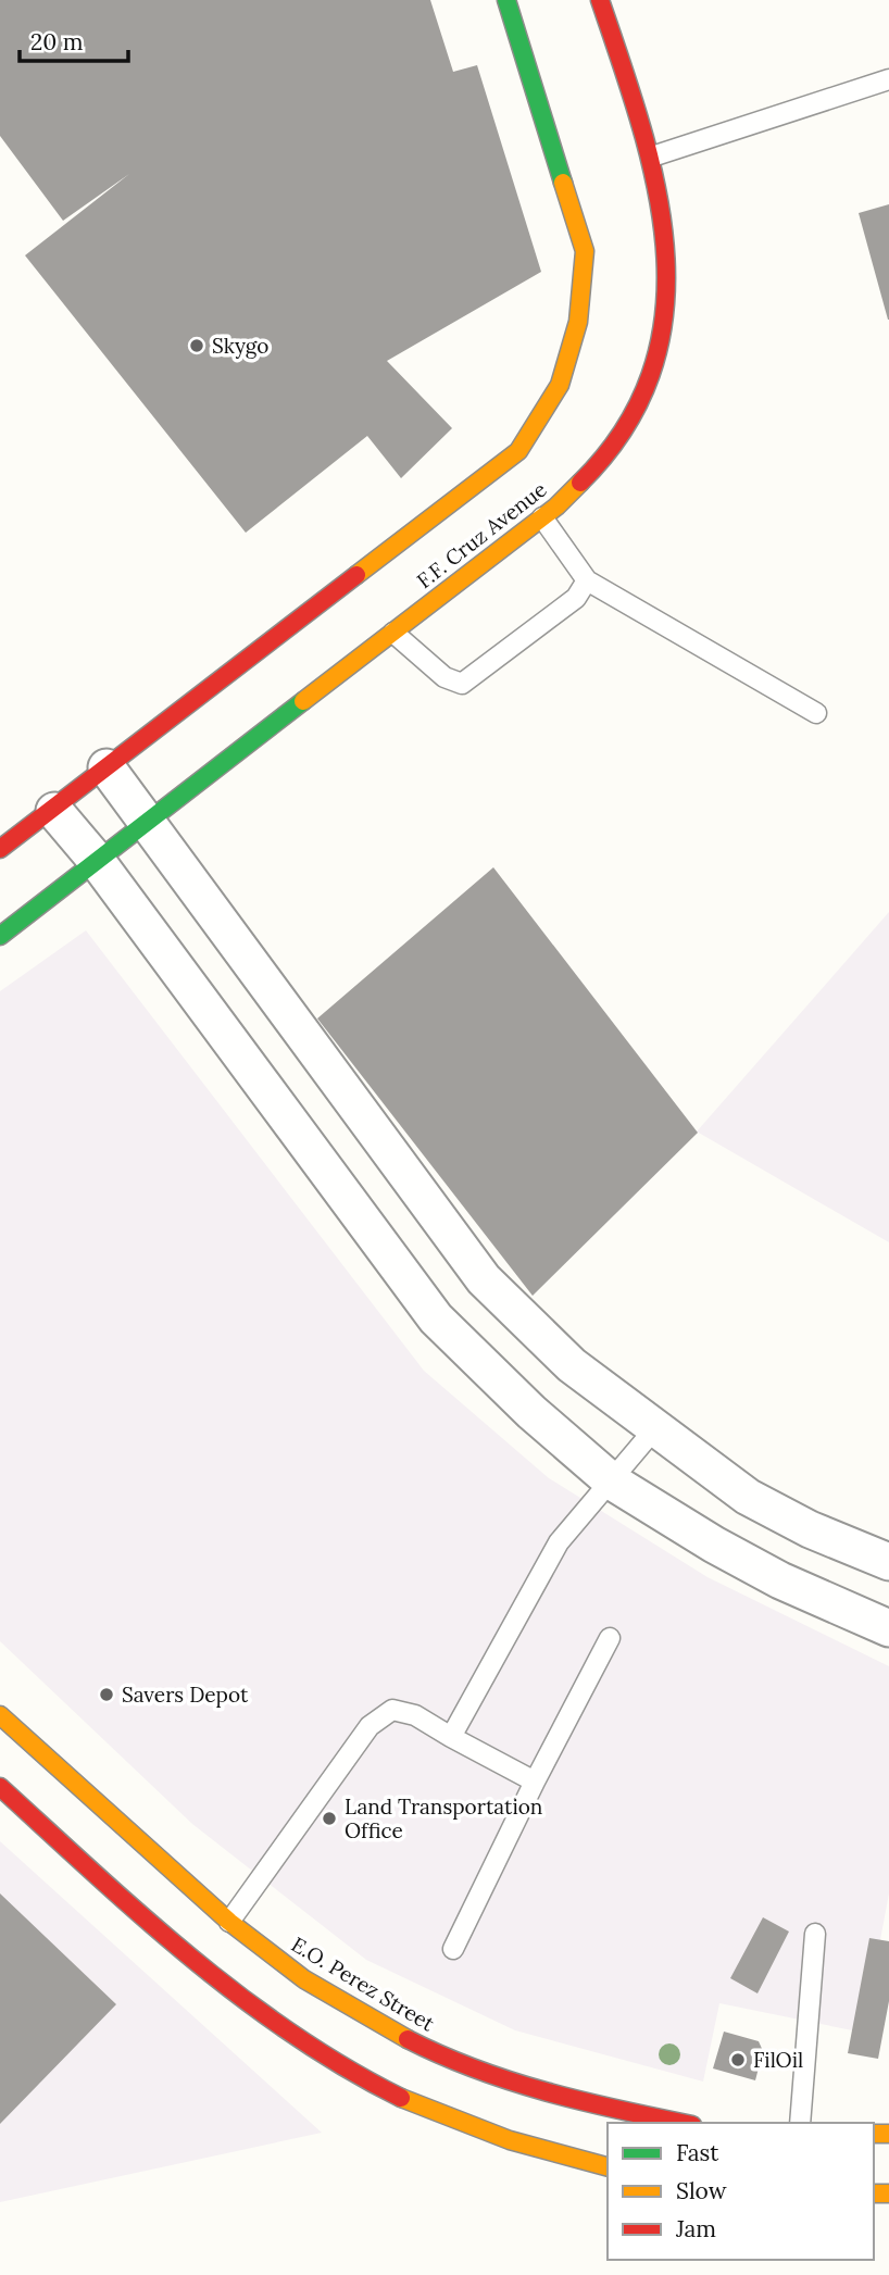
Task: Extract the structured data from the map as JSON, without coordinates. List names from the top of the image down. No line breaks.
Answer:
{"streets":{"street":["F.F. Cruz Avenue","E.O. Perez Street"]},"places":["Skygo","Savers Depot","Land Transportation Office","FilOil"],"legend":["Fast","Slow","Jam"],"scale_bar":"20 m"}
